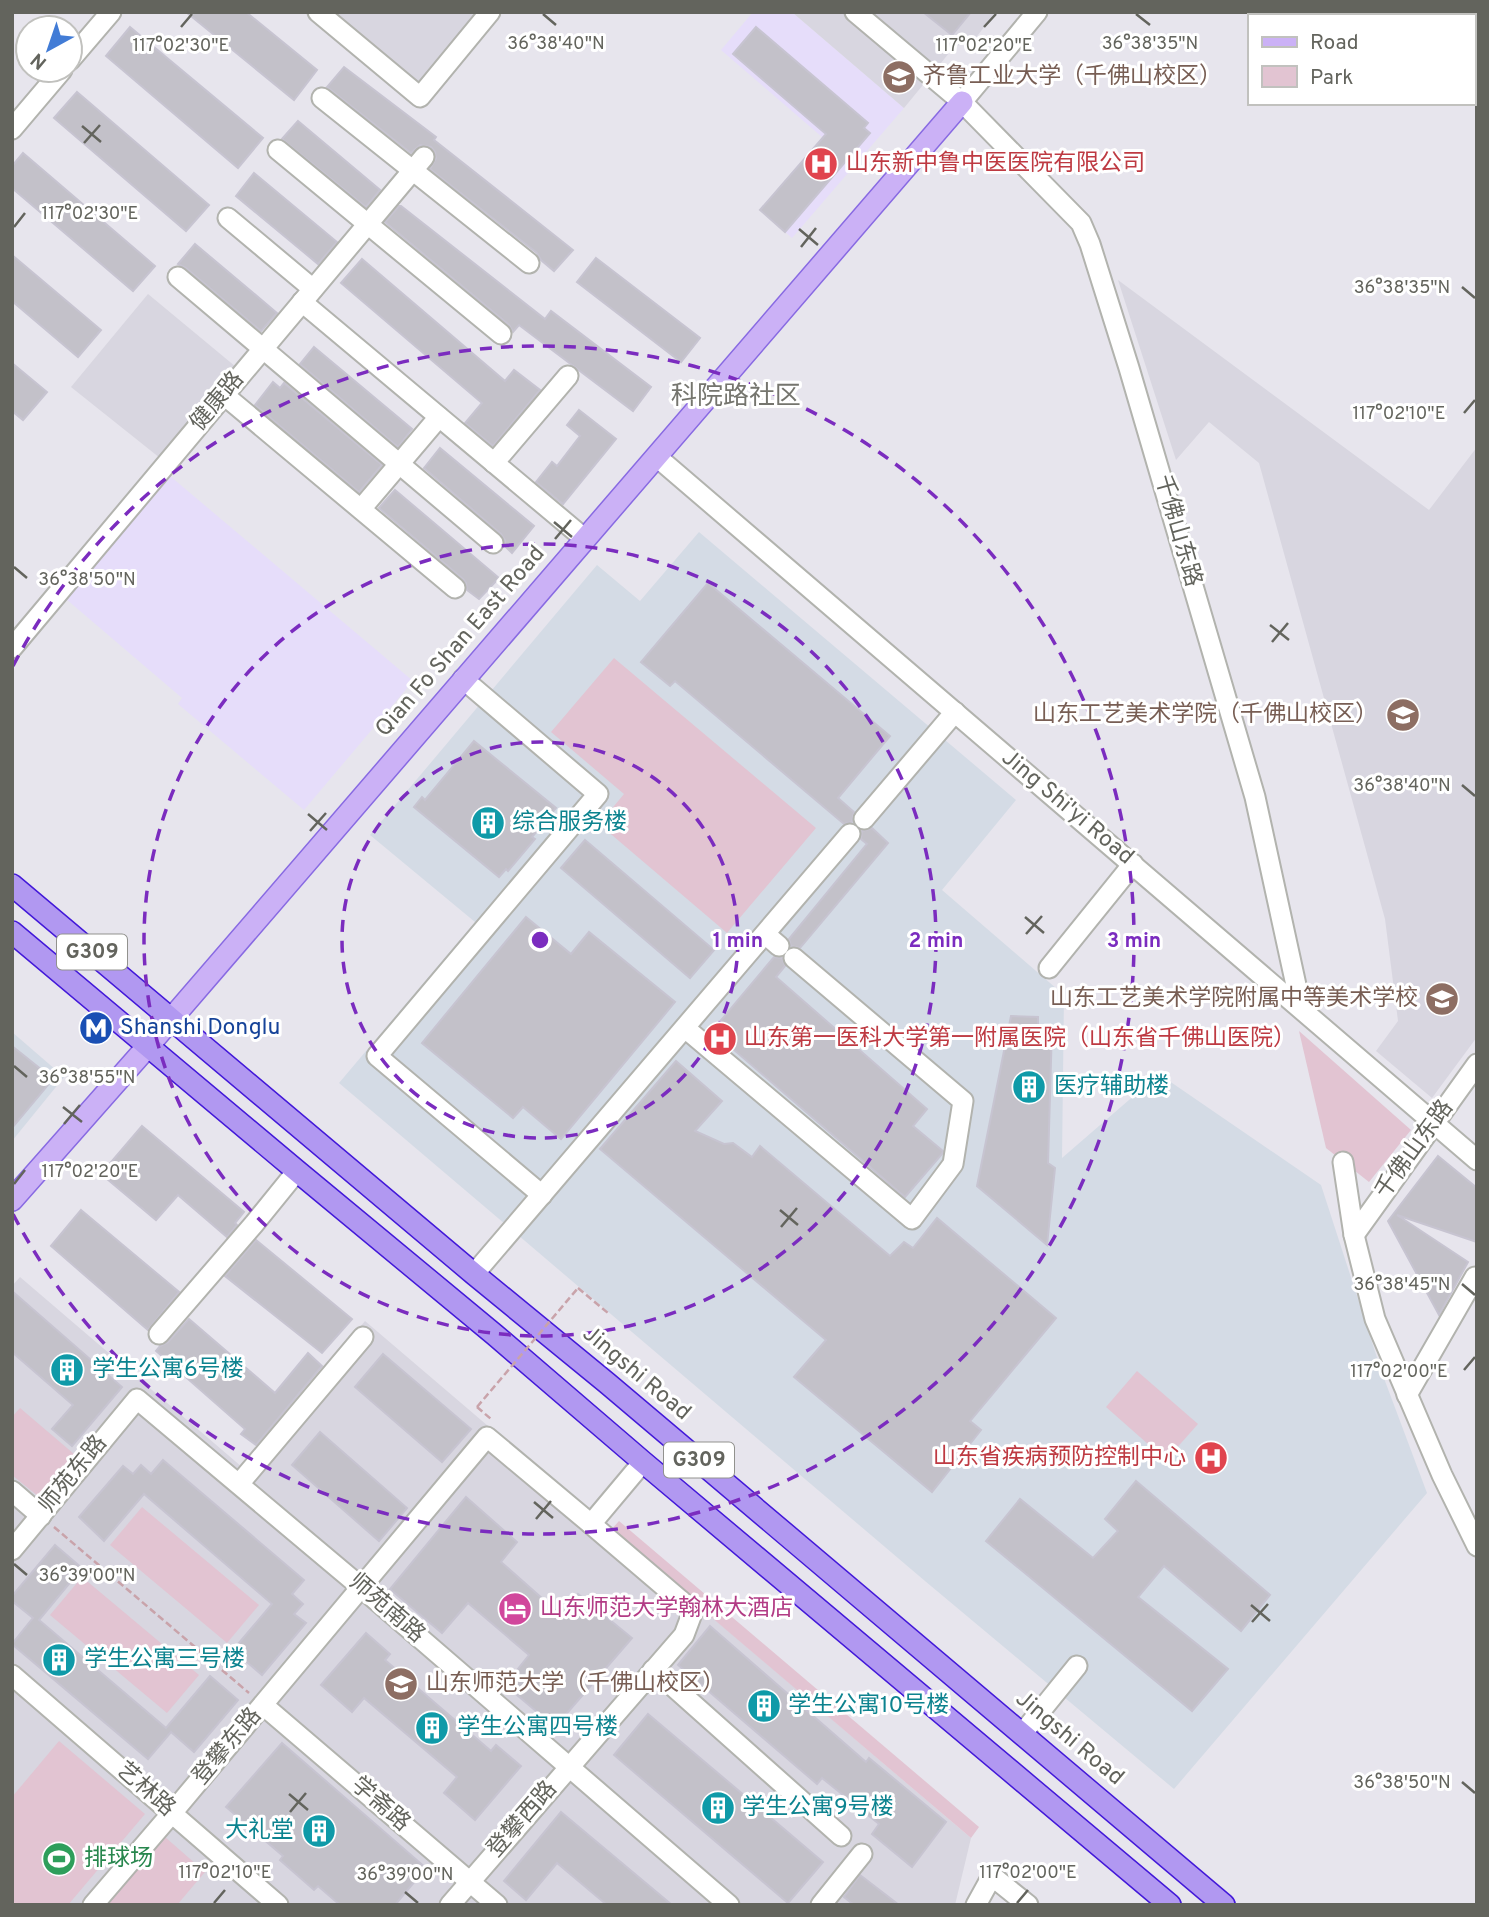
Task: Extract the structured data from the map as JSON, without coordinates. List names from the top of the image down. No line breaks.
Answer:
{"streets":{"highway":["G309","Jingshi Road"],"main road":["Qian Fo Shan East Road"],"street":["健康路","千佛山东路","Jing Shi'yi Road","师苑东路","师苑南路","登攀东路","艺林路","学斋路","登攀西路"]},"crossings":[["千佛山东路","Qian Fo Shan East Road"],["千佛山东路","Jing Shi'yi Road"],["Qian Fo Shan East Road","Jing Shi'yi Road"],["Qian Fo Shan East Road","G309"],["Qian Fo Shan East Road","Jingshi Road"],["师苑东路","师苑南路"],["师苑南路","登攀东路"],["师苑南路","登攀西路"],["登攀东路","艺林路"],["登攀东路","学斋路"],["登攀东路","登攀西路"],["学斋路","登攀西路"]],"districts":["科院路社区"],"places":{"school or university":["齐鲁工业大学（千佛山校区）","山东工艺美术学院（千佛山校区）","山东工艺美术学院附属中等美术学校","山东师范大学（千佛山校区）"],"hospital":["山东新中鲁中医医院有限公司","山东第一医科大学第一附属医院（山东省千佛山医院）","山东省疾病预防控制中心"],"building":["综合服务楼","医疗辅助楼","学生公寓6号楼","学生公寓三号楼","学生公寓10号楼","学生公寓四号楼","学生公寓9号楼","大礼堂"],"metro station":["Shanshi Donglu"],"hotel":["山东师范大学翰林大酒店"],"sports":["排球场"]},"legend":["Road","Park"],"north":"bottom left","coordinates":["36°38'40\"N","36°38'35\"N","117°02'30\"E","117°02'20\"E","117°02'10\"E","36°38'50\"N","36°38'55\"N","36°38'45\"N","117°02'00\"E","36°39'00\"N"],"rings":["1 min","2 min","3 min"]}
